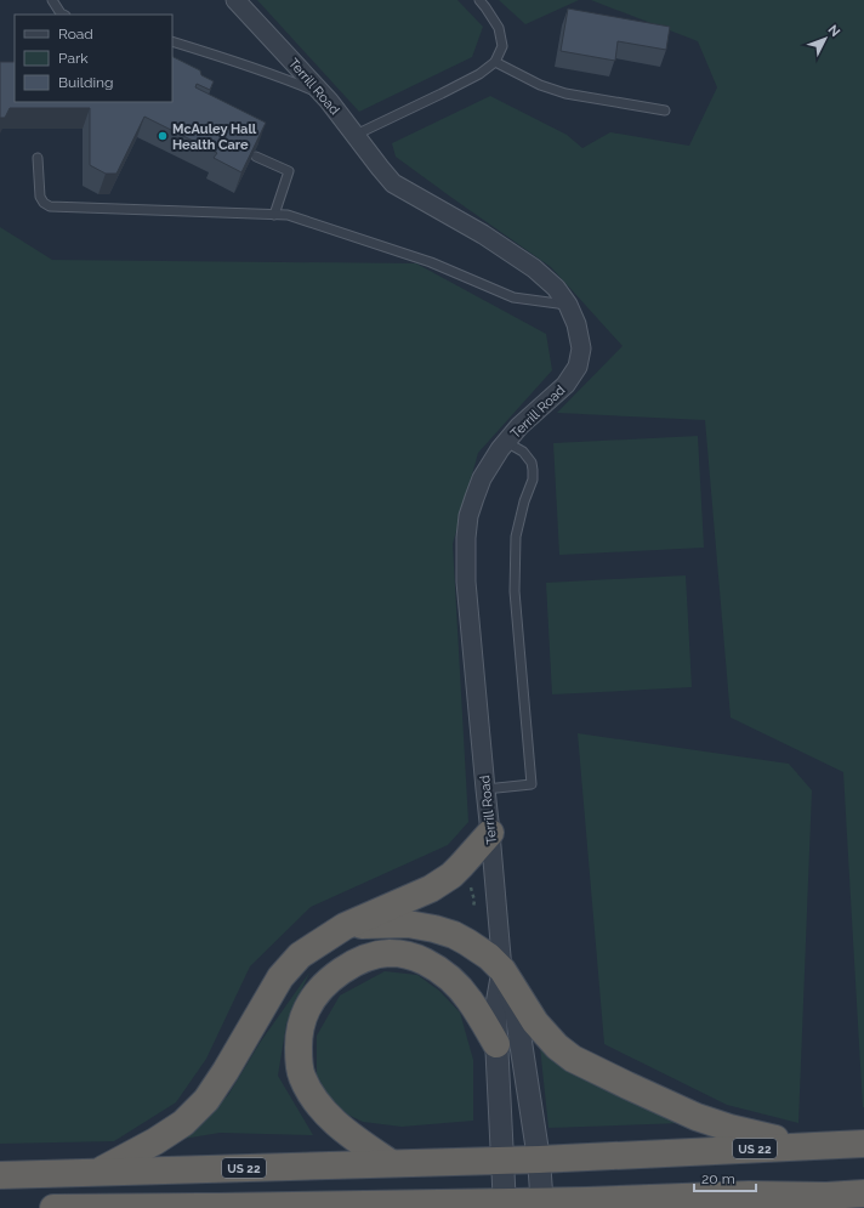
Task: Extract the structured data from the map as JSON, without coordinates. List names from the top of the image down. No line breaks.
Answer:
{"streets":{"highway":["US 22"],"street":["Terrill Road"]},"crossings":[["Terrill Road","US 22"]],"places":["McAuley Hall Health Care"],"legend":["Road","Park","Building"],"scale_bar":"20 m","north":"top right"}
